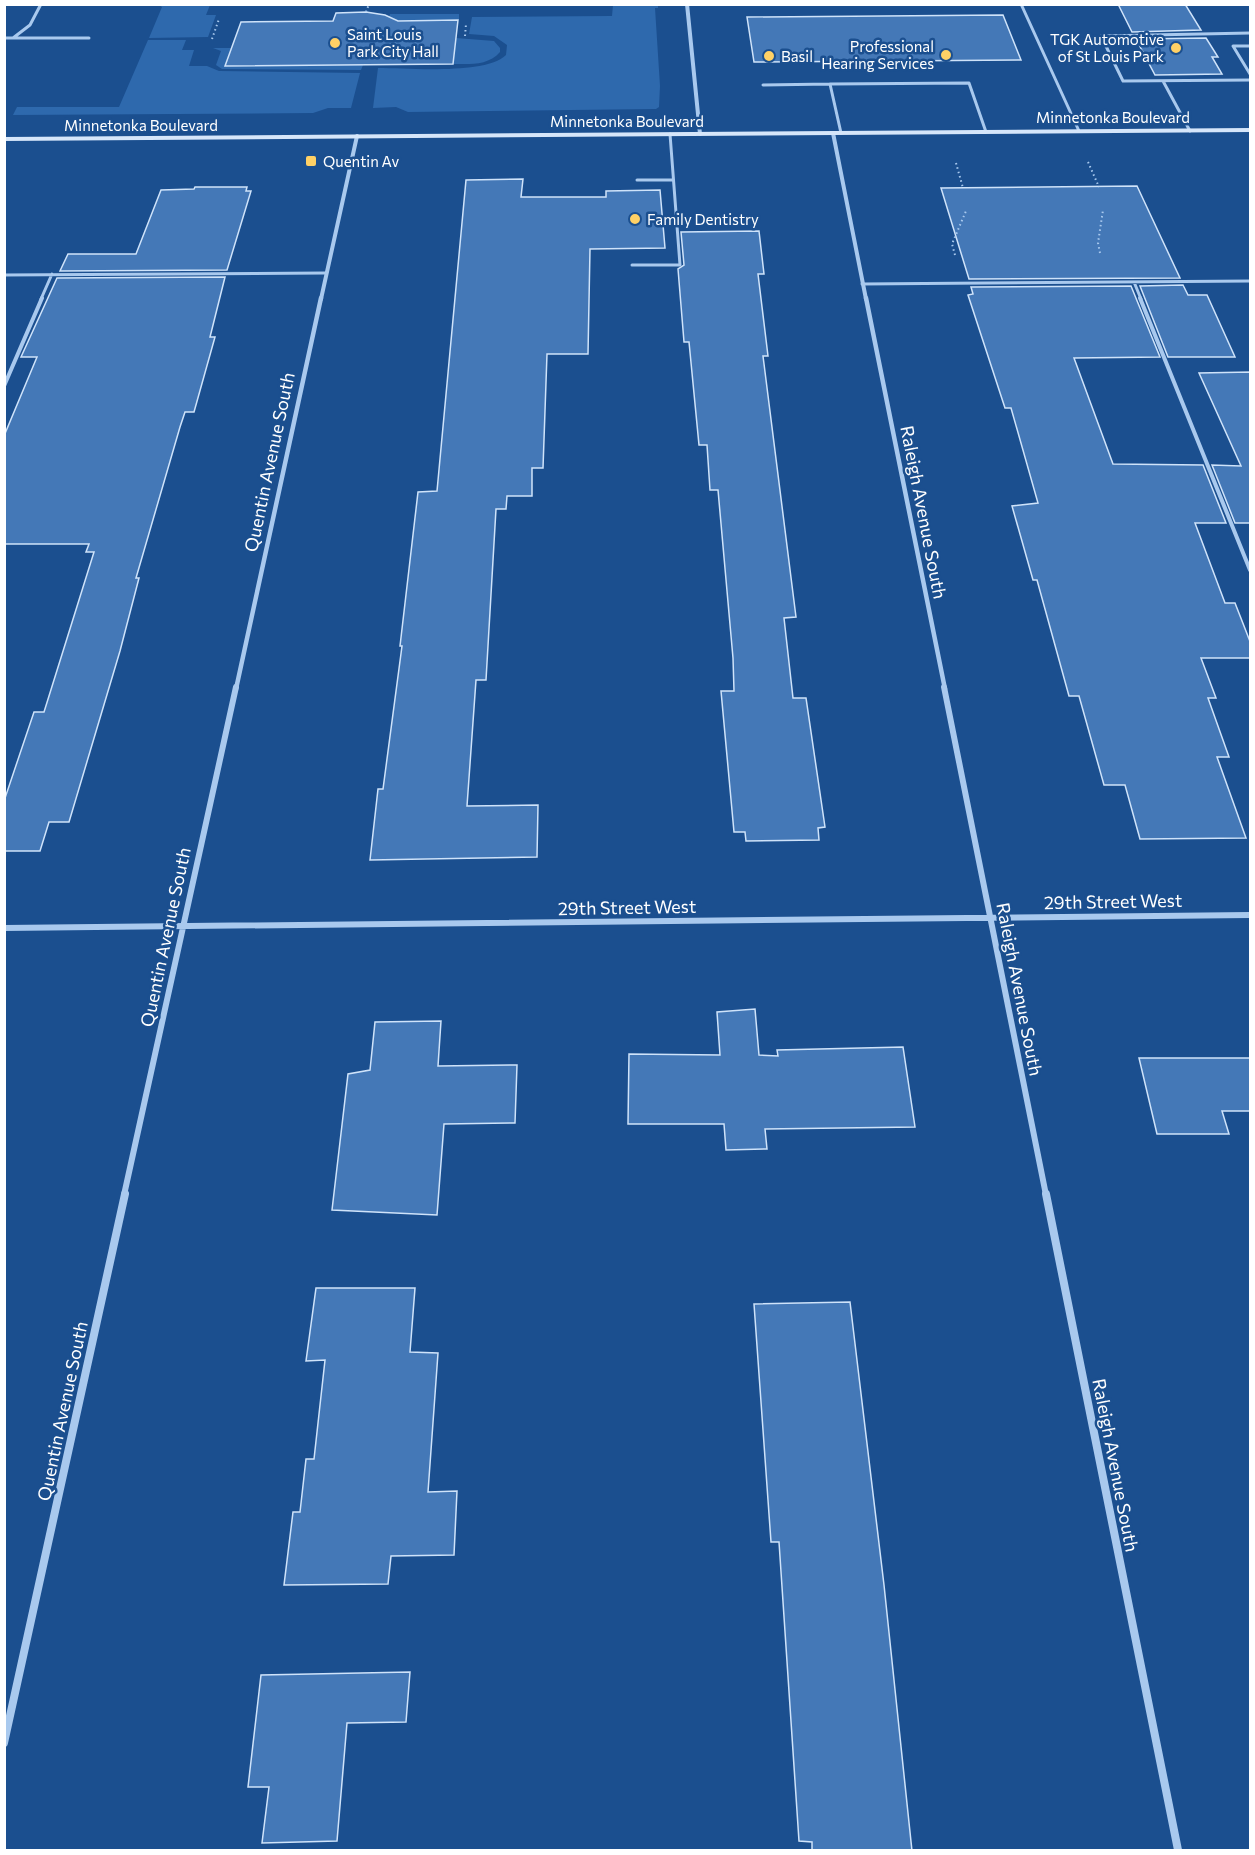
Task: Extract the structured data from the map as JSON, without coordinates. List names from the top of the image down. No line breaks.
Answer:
{"streets":{"main road":["Minnetonka Boulevard"],"street":["Quentin Avenue South","Raleigh Avenue South","29th Street West"]},"crossings":[["Minnetonka Boulevard","Quentin Avenue South"],["Minnetonka Boulevard","Raleigh Avenue South"],["Quentin Avenue South","29th Street West"],["Raleigh Avenue South","29th Street West"]],"places":{"other":["Saint Louis Park City Hall","TGK Automotive of St Louis Park","Professional Hearing Services","Basil","Family Dentistry"],"transit":["Quentin Av"]}}
